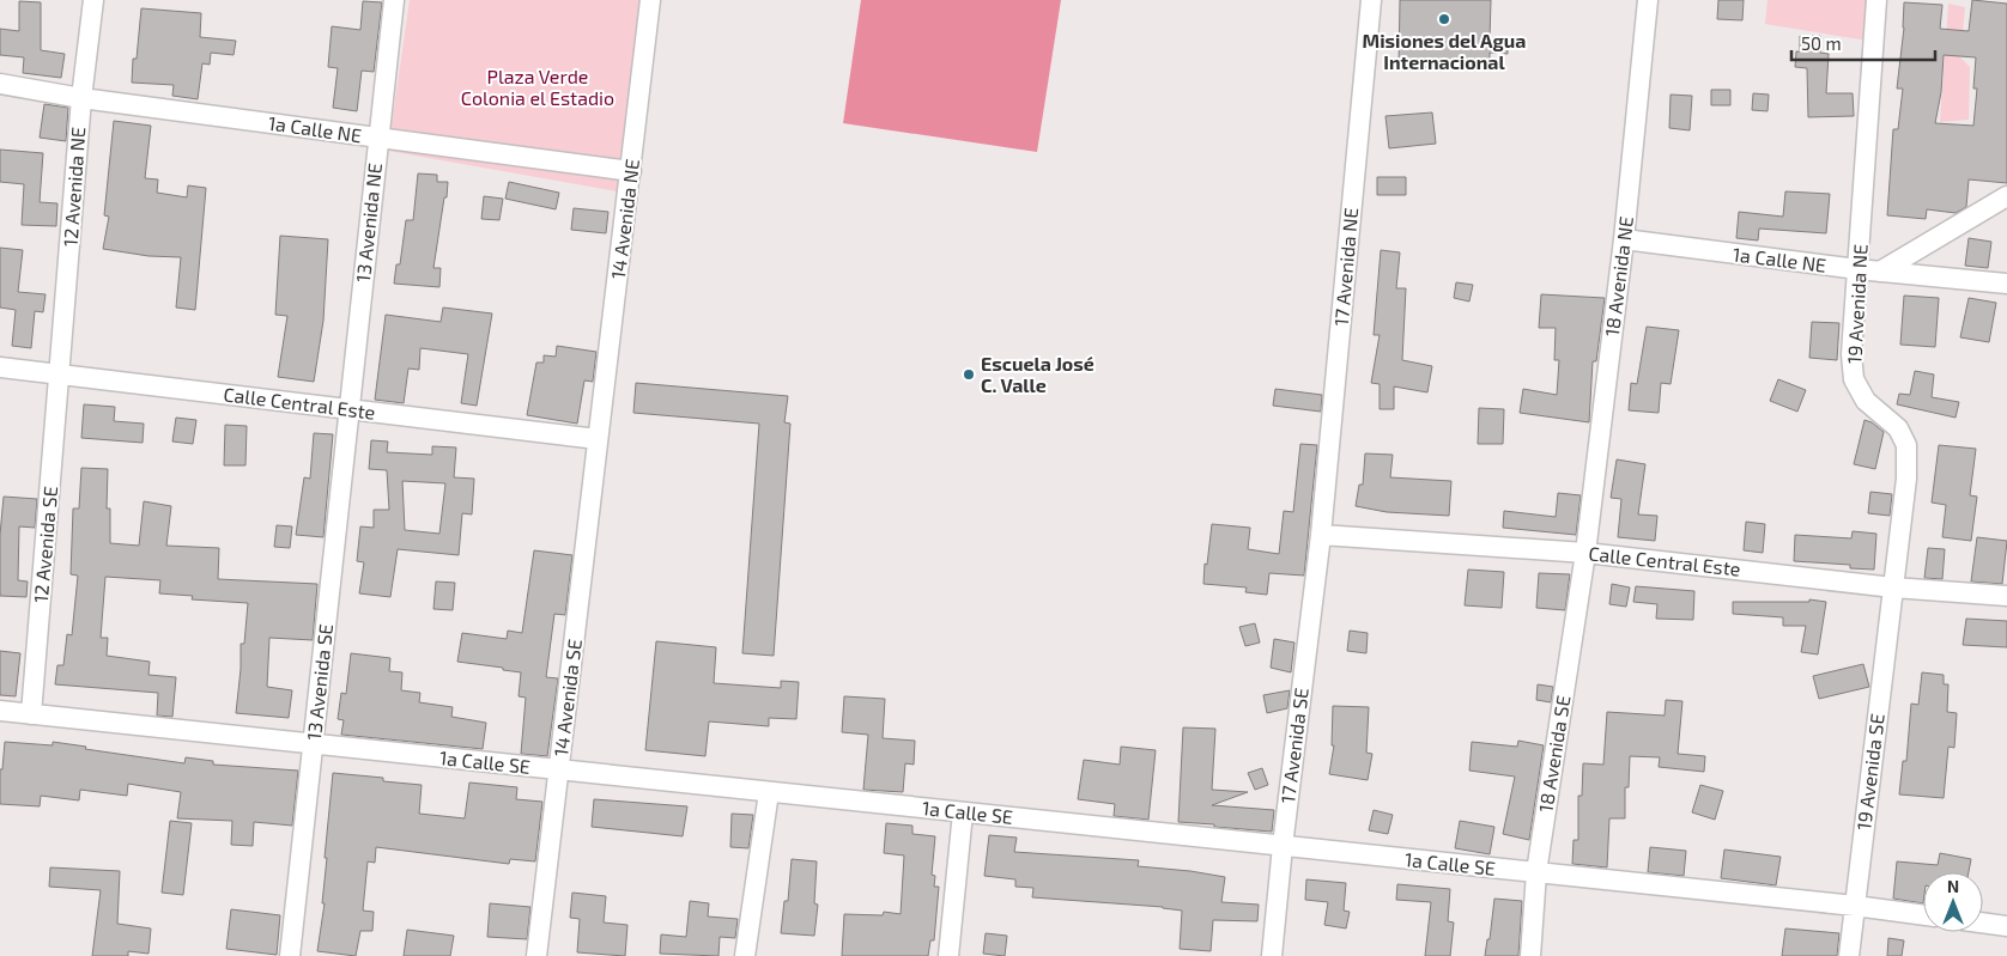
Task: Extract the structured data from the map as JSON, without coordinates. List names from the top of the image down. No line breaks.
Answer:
{"streets":{"street":["1a Calle NE","12 Avenida NE","14 Avenida NE","13 Avenida NE","17 Avenida NE","18 Avenida NE","19 Avenida NE","Calle Central Este","12 Avenida SE","13 Avenida SE","14 Avenida SE","17 Avenida SE","18 Avenida SE","1a Calle SE","19 Avenida SE"]},"crossings":[["1a Calle NE","12 Avenida NE"],["1a Calle NE","14 Avenida NE"],["1a Calle NE","13 Avenida NE"],["1a Calle NE","18 Avenida NE"],["1a Calle NE","19 Avenida NE"],["12 Avenida NE","Calle Central Este"],["12 Avenida NE","12 Avenida SE"],["14 Avenida NE","Calle Central Este"],["14 Avenida NE","14 Avenida SE"],["13 Avenida NE","Calle Central Este"],["13 Avenida NE","13 Avenida SE"],["17 Avenida NE","Calle Central Este"],["17 Avenida NE","17 Avenida SE"],["18 Avenida NE","Calle Central Este"],["18 Avenida NE","18 Avenida SE"],["19 Avenida NE","Calle Central Este"],["19 Avenida NE","19 Avenida SE"],["Calle Central Este","12 Avenida SE"],["Calle Central Este","13 Avenida SE"],["Calle Central Este","14 Avenida SE"],["Calle Central Este","17 Avenida SE"],["Calle Central Este","18 Avenida SE"],["Calle Central Este","19 Avenida SE"],["12 Avenida SE","1a Calle SE"],["13 Avenida SE","1a Calle SE"],["14 Avenida SE","1a Calle SE"],["17 Avenida SE","1a Calle SE"],["18 Avenida SE","1a Calle SE"],["1a Calle SE","19 Avenida SE"]],"parks":["Plaza Verde Colonia el Estadio"],"places":["Misiones del Agua Internacional","Escuela José C. Valle"],"scale_bar":"50 m","north":"top"}
